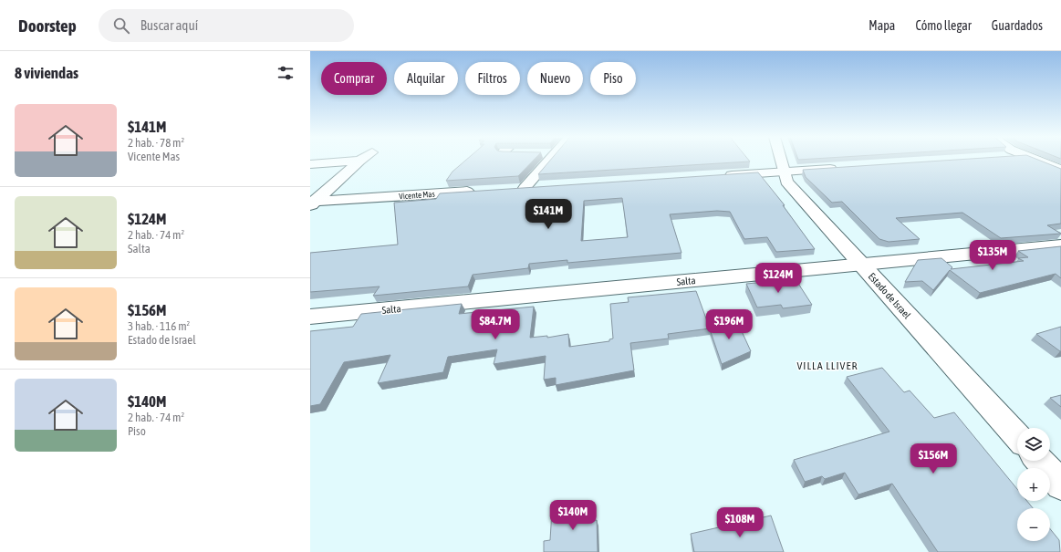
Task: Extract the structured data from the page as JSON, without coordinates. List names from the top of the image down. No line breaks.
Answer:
{"streets":{"street":["Vicente Mas","Salta","Estado de Israel"]},"crossings":[["Salta","Estado de Israel"]],"districts":["VILLA LLIVER"],"page":{"header":"Doorstep","search":"Buscar aquí","nav":["Mapa","Cómo llegar","Guardados"],"heading":"8 viviendas","chip":["Comprar","Alquilar","Filtros","Nuevo","Piso"],"list":[{"name":"$141M","note":"2 hab. · 78 m² · Vicente Mas"},{"name":"$124M","note":"2 hab. · 74 m² · Salta"},{"name":"$156M","note":"3 hab. · 116 m² · Estado de Israel"},{"name":"$140M","note":"2 hab. · 74 m² · Piso"}],"price":["$141M","$135M","$124M","$84.7M","$196M","$156M","$140M","$108M"],"map_buttons":["+","−"]}}
